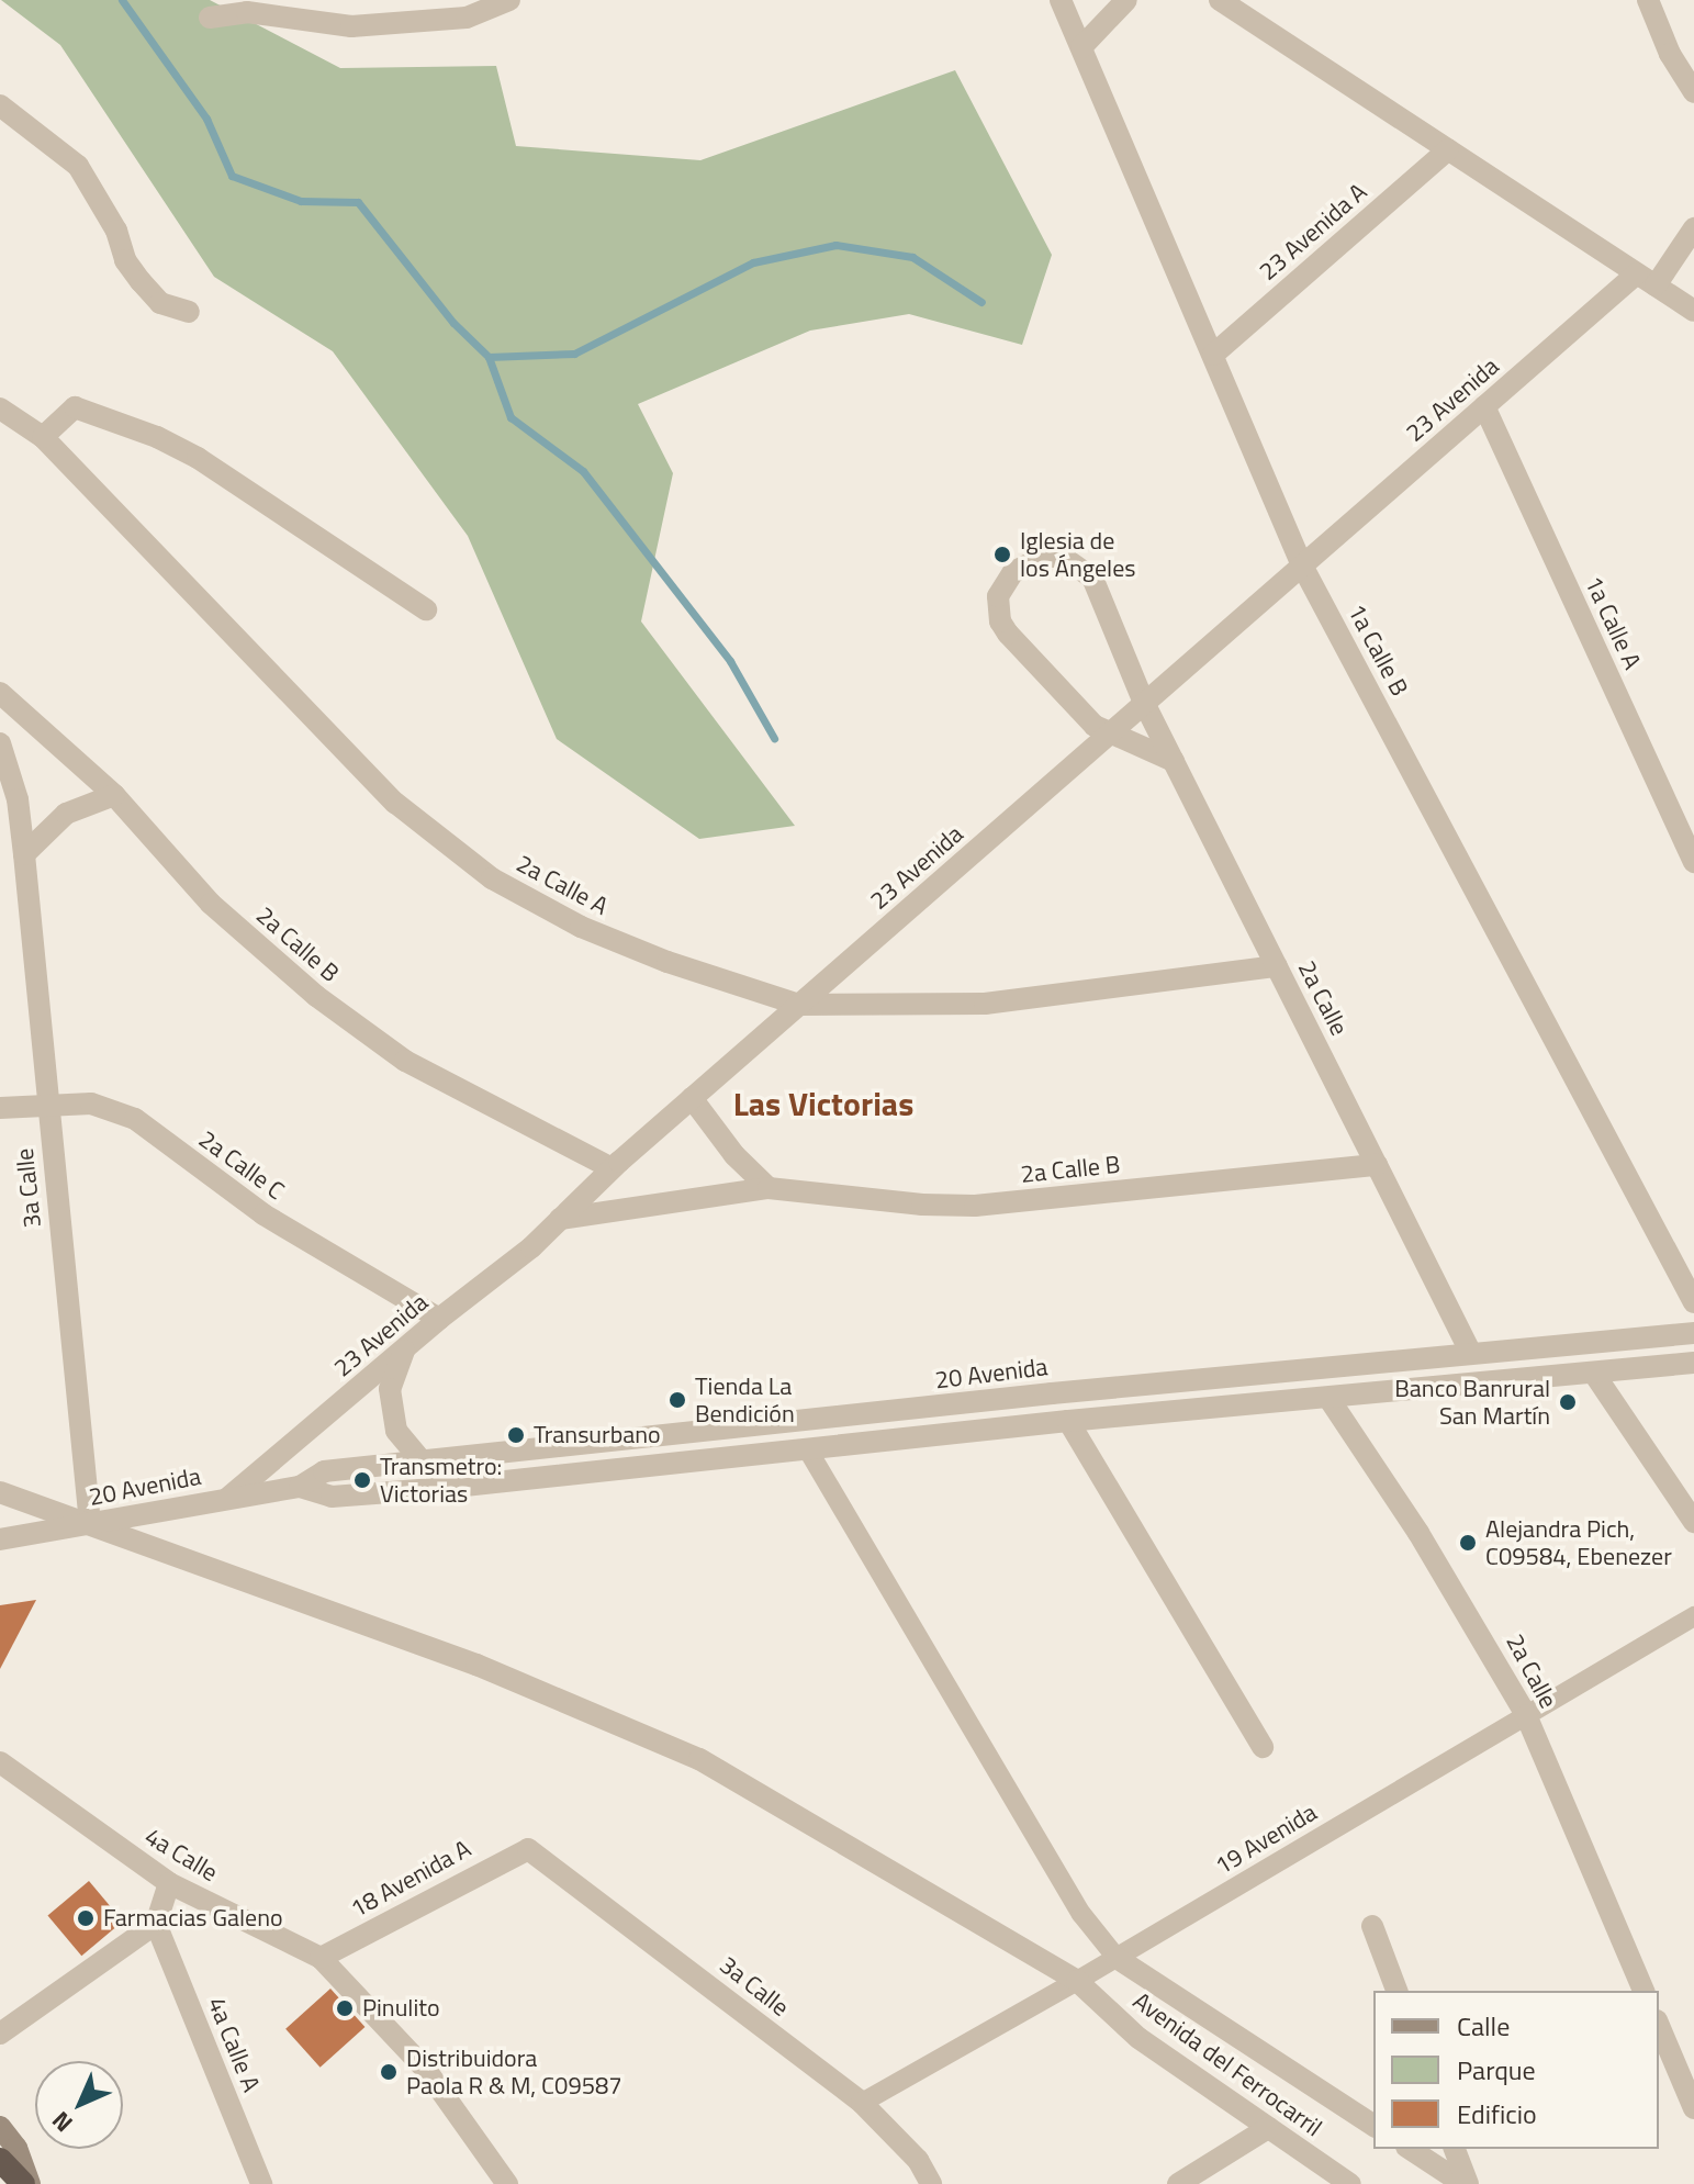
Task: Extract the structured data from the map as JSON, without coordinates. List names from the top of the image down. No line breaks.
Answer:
{"streets":{"street":["23 Avenida A","23 Avenida","1a Calle A","1a Calle B","2a Calle A","2a Calle B","2a Calle","2a Calle C","3a Calle","20 Avenida","19 Avenida","4a Calle","18 Avenida A","4a Calle A","Avenida del Ferrocarril"]},"crossings":[["23 Avenida A","1a Calle B"],["23 Avenida","1a Calle A"],["23 Avenida","1a Calle B"],["23 Avenida","2a Calle A"],["23 Avenida","2a Calle B"],["23 Avenida","2a Calle"],["23 Avenida","2a Calle C"],["23 Avenida","20 Avenida"],["2a Calle A","2a Calle"],["2a Calle B","2a Calle"],["2a Calle","20 Avenida"],["2a Calle","19 Avenida"],["2a Calle C","3a Calle"],["3a Calle","20 Avenida"],["3a Calle","19 Avenida"],["3a Calle","18 Avenida A"],["3a Calle","Avenida del Ferrocarril"],["20 Avenida","Avenida del Ferrocarril"],["19 Avenida","Avenida del Ferrocarril"],["4a Calle","18 Avenida A"]],"districts":["Las Victorias"],"places":["Iglesia de los Ángeles","Tienda La Bendición","Banco Banrural San Martín","Transurbano","Transmetro: Victorias","Alejandra Pich, C09584, Ebenezer","Farmacias Galeno","Pinulito","Distribuidora Paola R & M, C09587"],"legend":["Calle","Parque","Edificio"],"north":"bottom left"}
